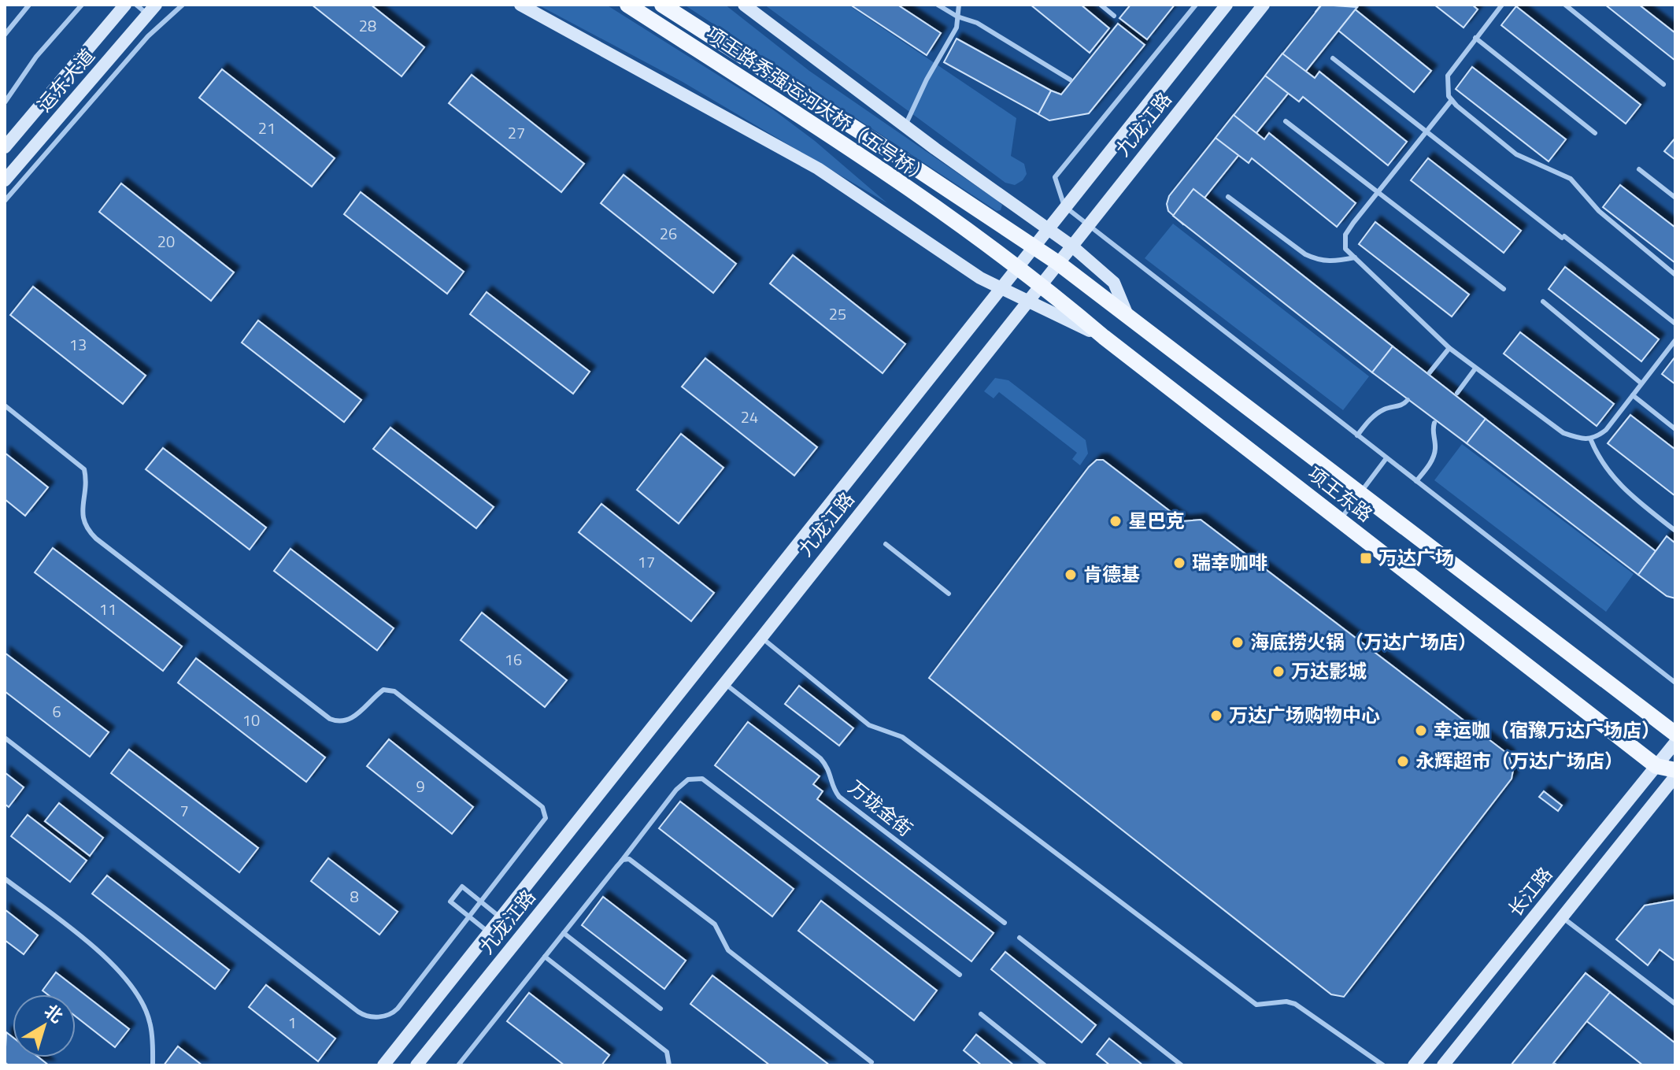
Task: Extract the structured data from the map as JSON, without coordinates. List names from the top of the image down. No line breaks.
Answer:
{"streets":{"main road":["项王路秀强运河大桥（五号桥）","项王东路"],"street":["运东大道","九龙江路","长江路"],"lane":["万珑金街"]},"crossings":[["项王路秀强运河大桥（五号桥）","项王东路"],["九龙江路","项王东路"],["九龙江路","万珑金街"],["项王东路","长江路"]],"places":{"other":["星巴克","瑞幸咖啡","肯德基","海底捞火锅（万达广场店）","万达影城","万达广场购物中心","幸运咖（宿豫万达广场店）","永辉超市（万达广场店）"],"transit":["万达广场"]},"house_numbers":["28","21","27","26","20","25","13","24","17","11","16","6","10","9","7","8","1"],"north":"top right"}
